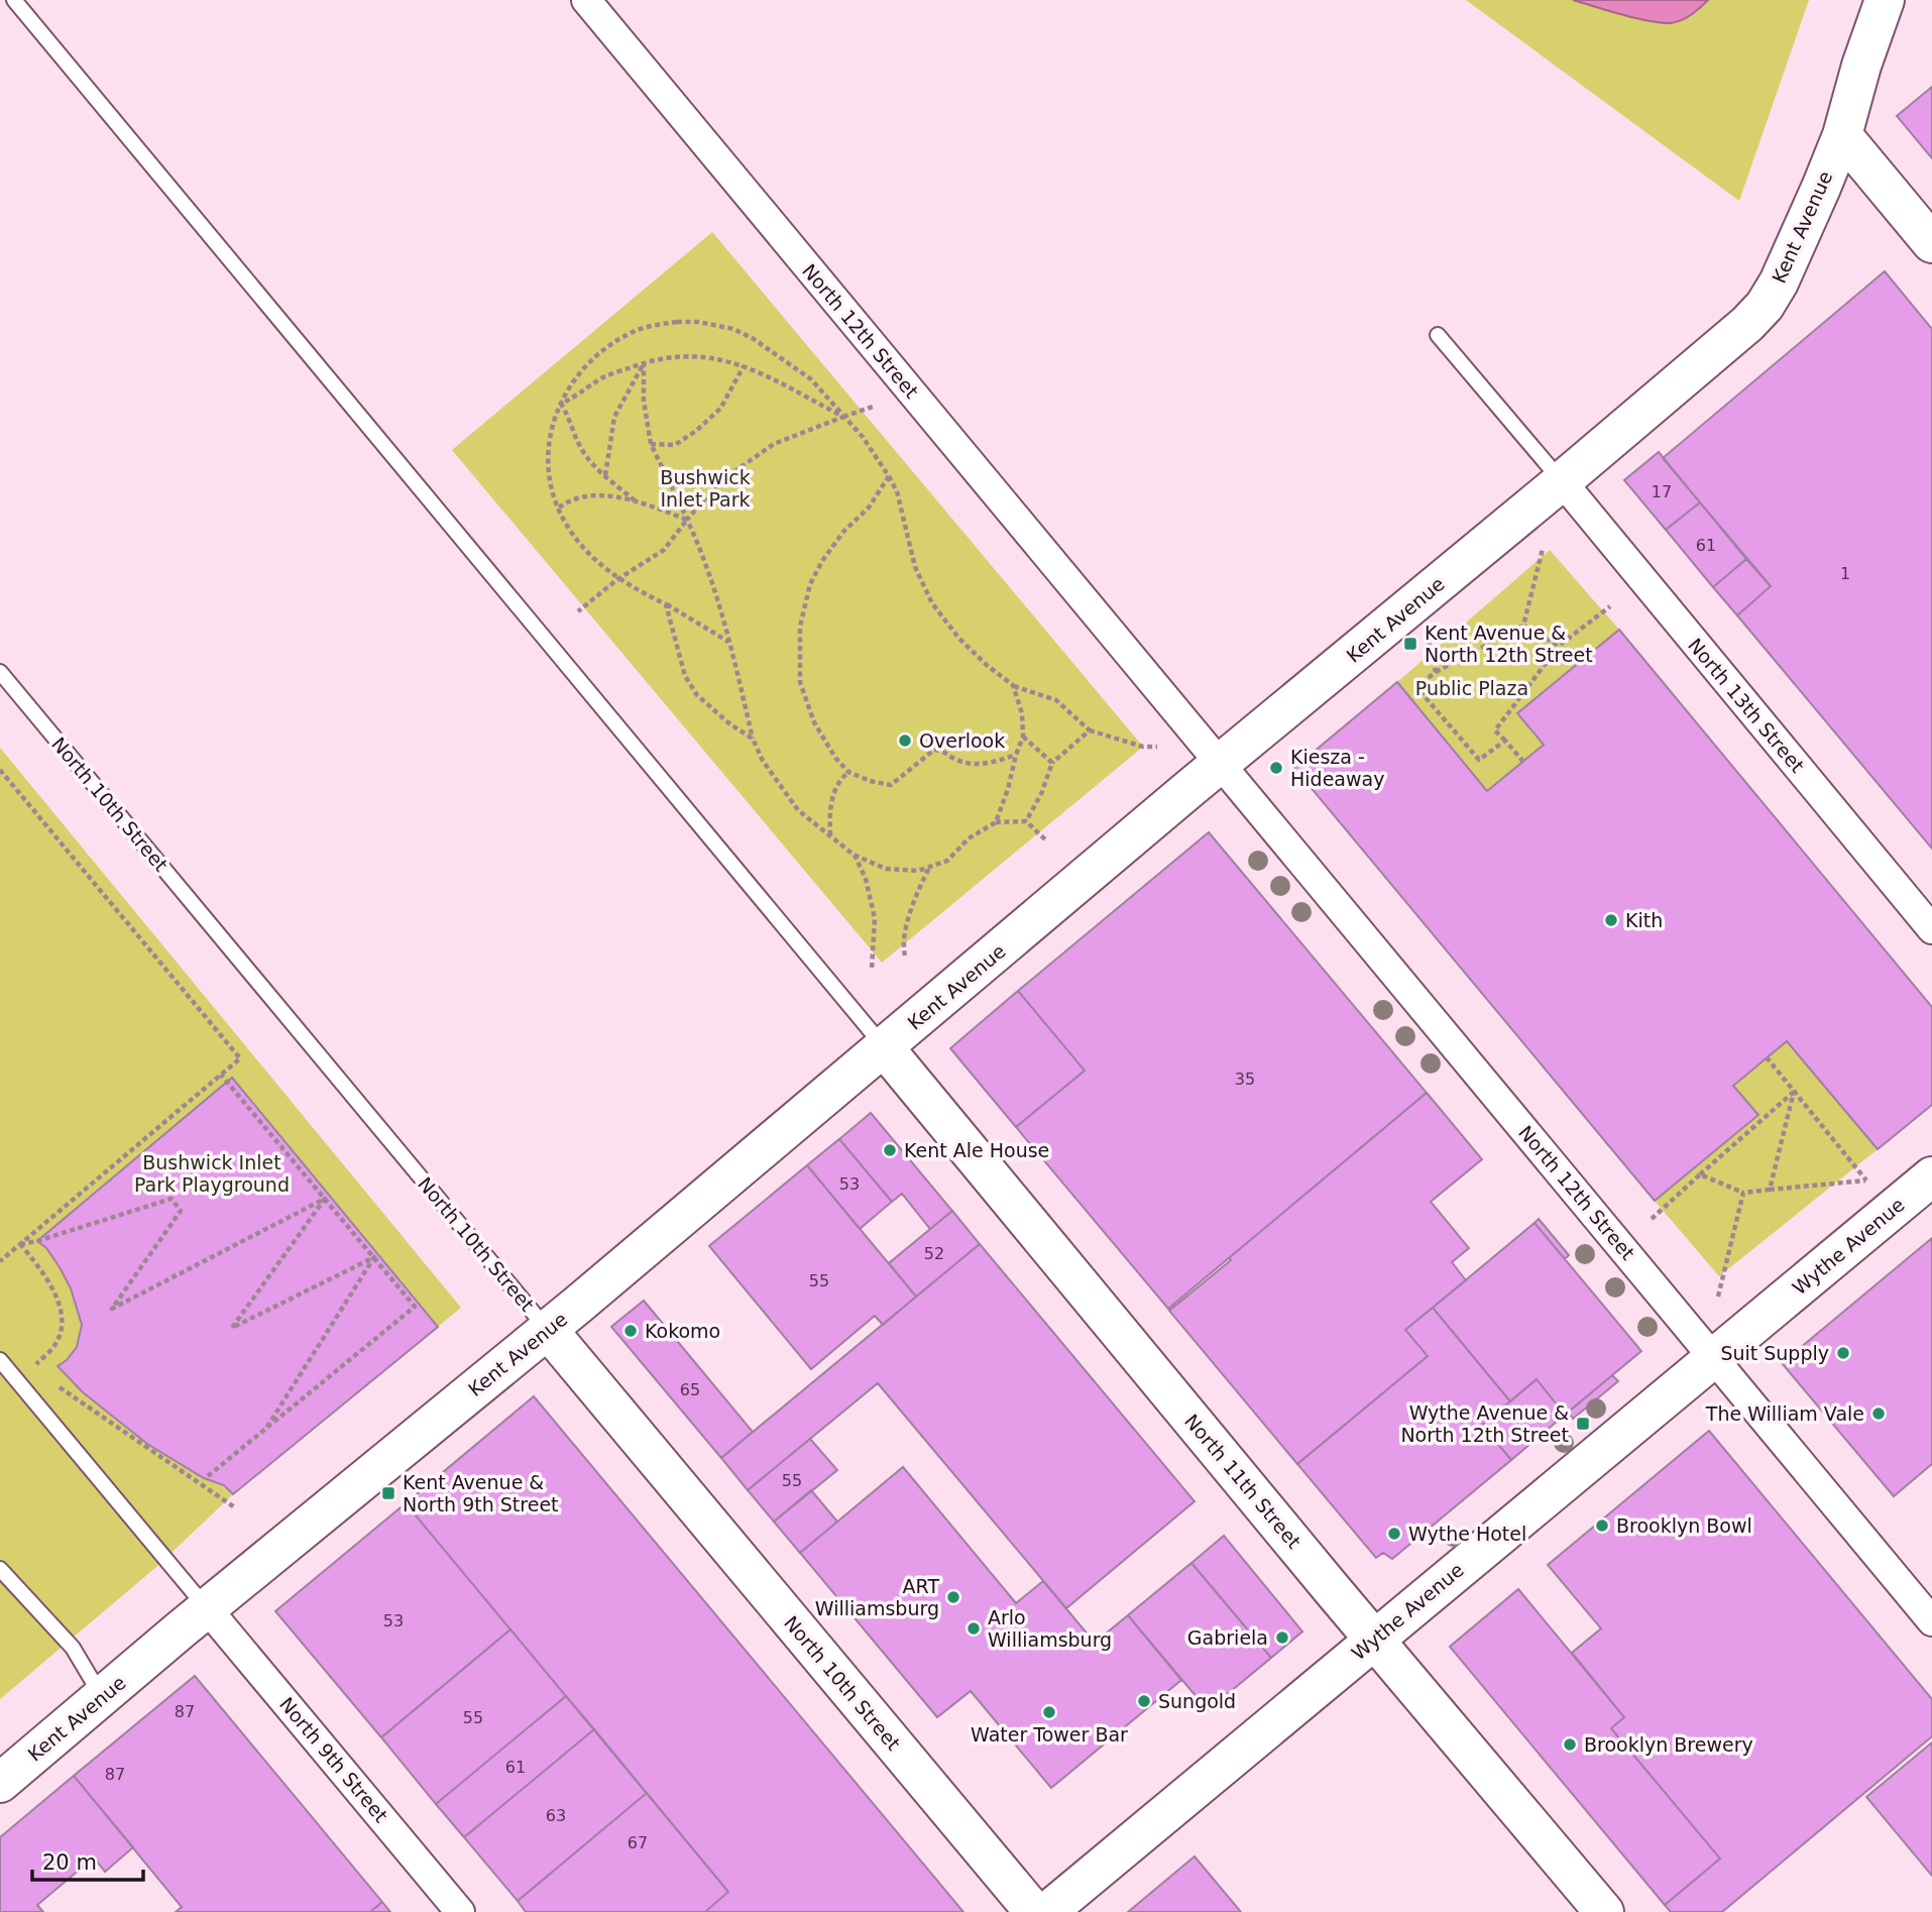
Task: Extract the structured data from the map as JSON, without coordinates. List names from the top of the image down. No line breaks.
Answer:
{"streets":{"main road":["Kent Avenue","North 10th Street","Wythe Avenue","North 11th Street"],"street":["North 12th Street","North 13th Street","North 9th Street"]},"crossings":[["Kent Avenue","North 12th Street"],["Kent Avenue","North 13th Street"],["Kent Avenue","North 10th Street"],["Kent Avenue","North 11th Street"],["Kent Avenue","North 9th Street"],["North 12th Street","Wythe Avenue"],["Wythe Avenue","North 11th Street"]],"parks":["Bushwick Inlet Park","Public Plaza","Bushwick Inlet Park Playground"],"places":{"transit":["Kent Avenue & North 12th Street","Wythe Avenue & North 12th Street","Kent Avenue & North 9th Street"],"other":["Overlook","Kiesza - Hideaway","Kith","Kent Ale House","Kokomo","Suit Supply","The William Vale","Brooklyn Bowl","Wythe Hotel","ART Williamsburg","Arlo Williamsburg","Gabriela","Sungold","Water Tower Bar","Brooklyn Brewery"]},"house_numbers":["17","61","1","35","53","52","55","65","55","53","87","55","61","87","63","67"],"scale_bar":"20 m"}
